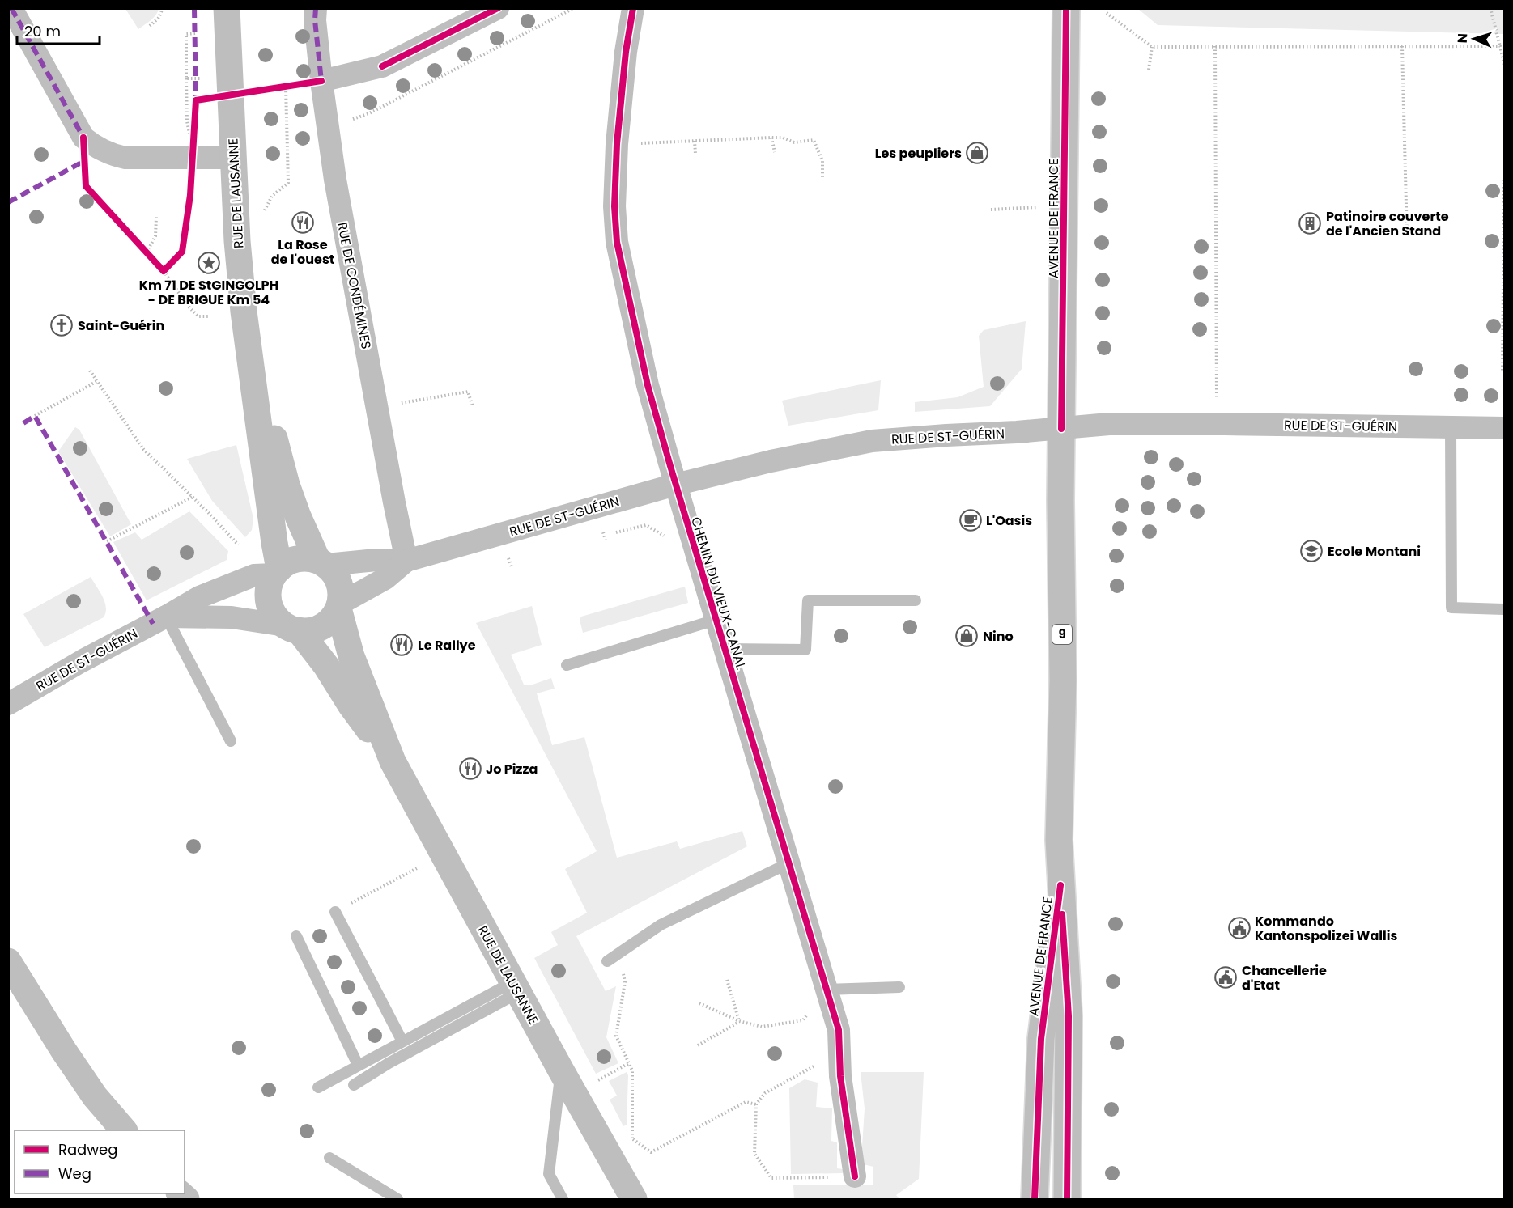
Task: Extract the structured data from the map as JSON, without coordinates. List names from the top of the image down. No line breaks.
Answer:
{"streets":{"street":["RUE DE LAUSANNE","AVENUE DE FRANCE","RUE DE CONDÉMINES","RUE DE ST-GUÉRIN","CHEMIN DU VIEUX-CANAL","9"]},"crossings":[["RUE DE LAUSANNE","RUE DE ST-GUÉRIN"],["AVENUE DE FRANCE","RUE DE ST-GUÉRIN"],["RUE DE CONDÉMINES","RUE DE ST-GUÉRIN"],["RUE DE ST-GUÉRIN","CHEMIN DU VIEUX-CANAL"]],"places":{"shop":["Les peupliers","Nino"],"restaurant":["La Rose de l'ouest","Le Rallye","Jo Pizza"],"building":["Patinoire couverte de l'Ancien Stand"],"place":["Km 71 DE StGINGOLPH - DE BRIGUE Km 54"],"church":["Saint-Guérin"],"cafe":["L'Oasis"],"school or university":["Ecole Montani"],"public building":["Kommando Kantonspolizei Wallis","Chancellerie d'Etat"]},"legend":["Radweg","Weg"],"scale_bar":"20 m","north":"left"}
